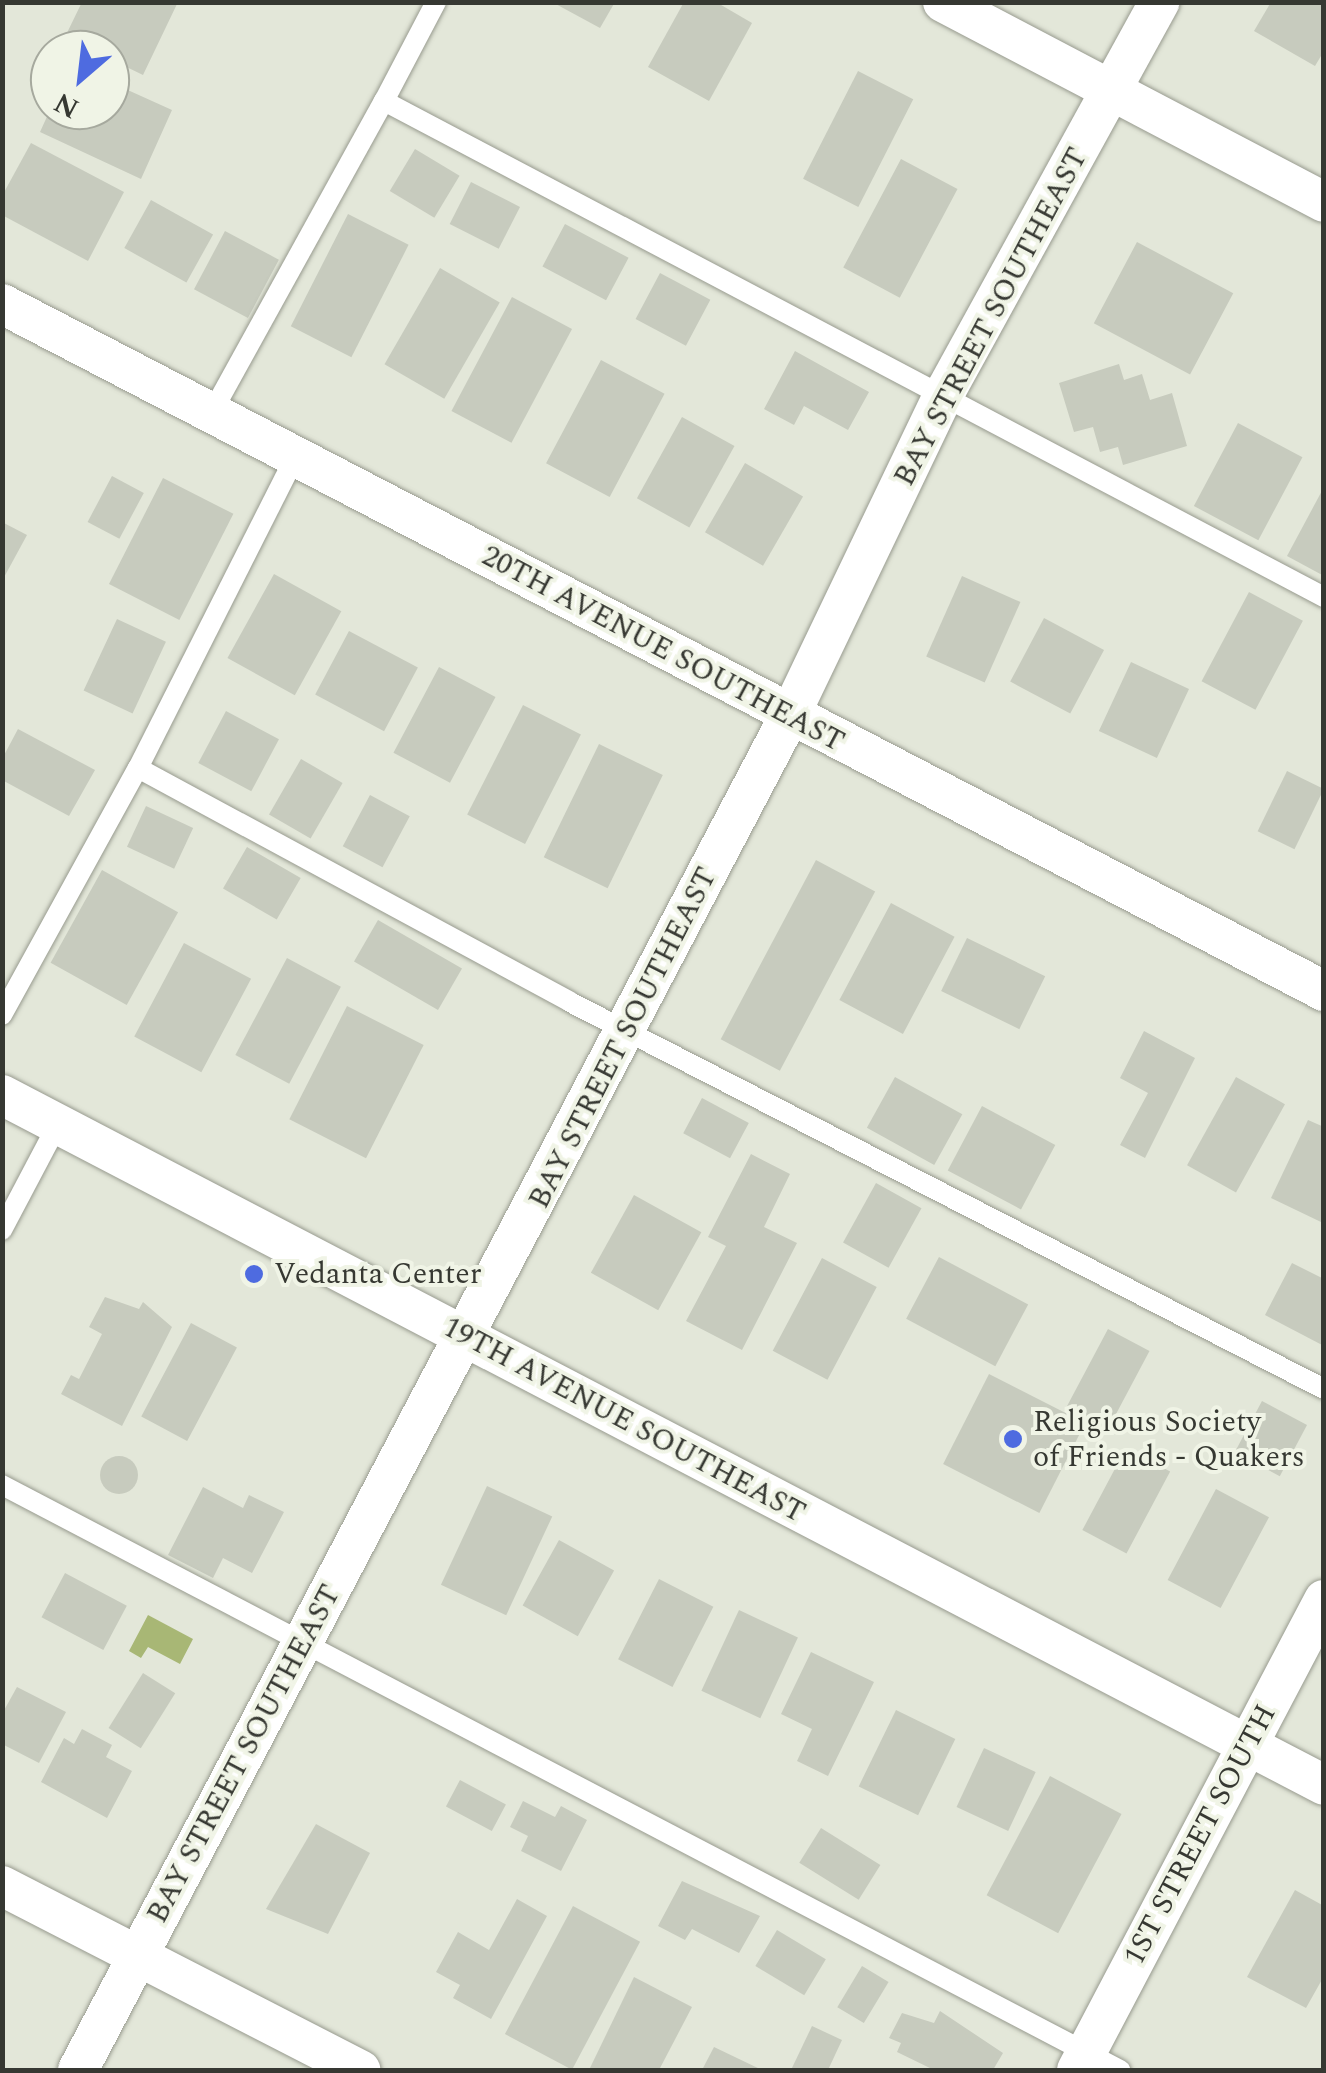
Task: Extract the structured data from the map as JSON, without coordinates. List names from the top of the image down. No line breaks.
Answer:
{"streets":{"street":["BAY STREET SOUTHEAST","20TH AVENUE SOUTHEAST","19TH AVENUE SOUTHEAST","1ST STREET SOUTH"]},"crossings":[["BAY STREET SOUTHEAST","20TH AVENUE SOUTHEAST"],["BAY STREET SOUTHEAST","19TH AVENUE SOUTHEAST"],["19TH AVENUE SOUTHEAST","1ST STREET SOUTH"]],"places":["Vedanta Center","Religious Society of Friends - Quakers"],"north":"bottom left"}
